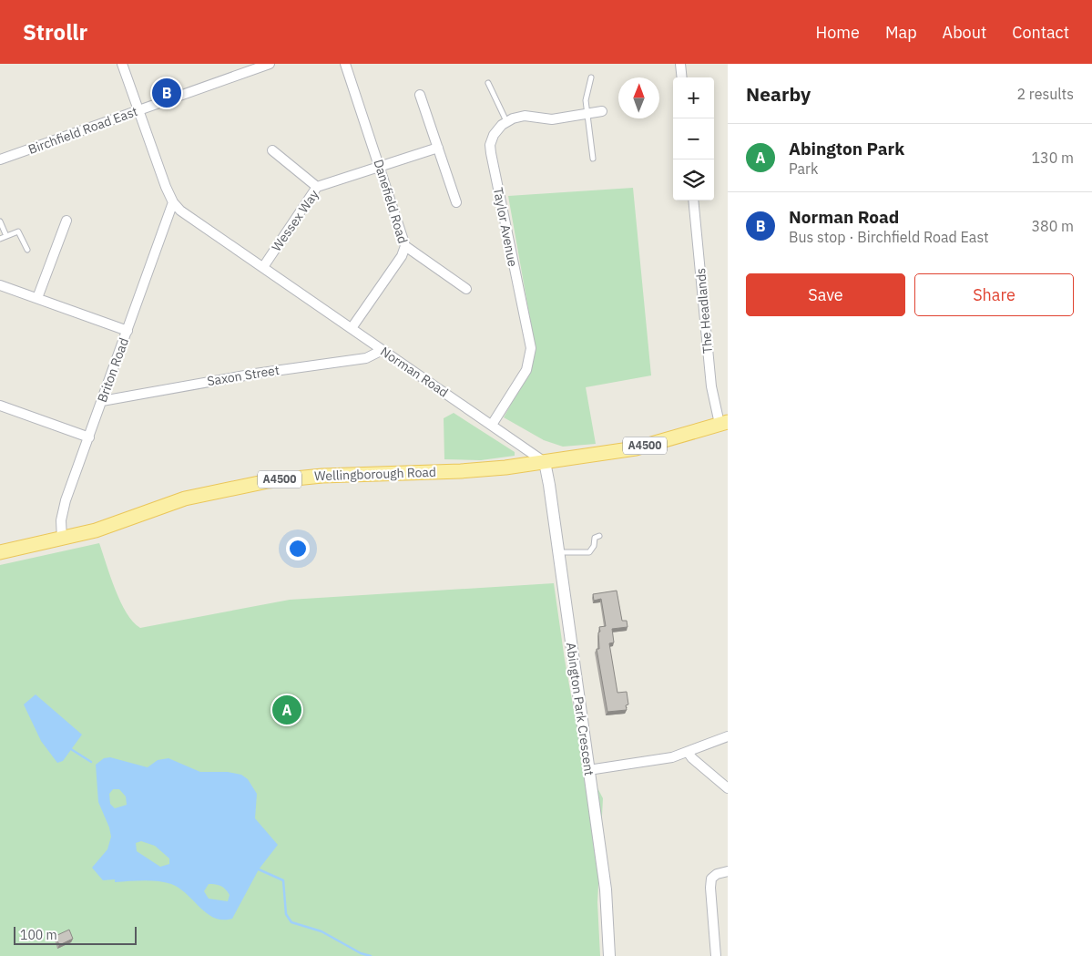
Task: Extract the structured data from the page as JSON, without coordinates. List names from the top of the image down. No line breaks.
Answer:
{"streets":{"main road":["A4500","Wellingborough Road"],"street":["Birchfield Road East","Danefield Road","Wessex Way","Taylor Avenue","The Headlands","Briton Road","Norman Road","Saxon Street","Abington Park Crescent"]},"crossings":[["Danefield Road","Wessex Way"],["Danefield Road","Norman Road"],["Wessex Way","Norman Road"],["Taylor Avenue","Norman Road"],["The Headlands","Wellingborough Road"],["Briton Road","Norman Road"],["Briton Road","Saxon Street"],["Briton Road","Wellingborough Road"],["Norman Road","Saxon Street"],["Norman Road","Wellingborough Road"],["Norman Road","Abington Park Crescent"],["Wellingborough Road","Abington Park Crescent"]],"scale_bar":"100 m","north":"top","page":{"header":"Strollr","nav":["Home","Map","About","Contact"],"heading":["Nearby","2 results"],"pins":["B","A"],"map_buttons":["+","−"],"list":[{"mark":"A","name":"Abington Park","note":"Park","value":"130 m"},{"mark":"B","name":"Norman Road","note":"Bus stop · Birchfield Road East","value":"380 m"}],"buttons":["Save","Share"],"scale":"100 m"}}
